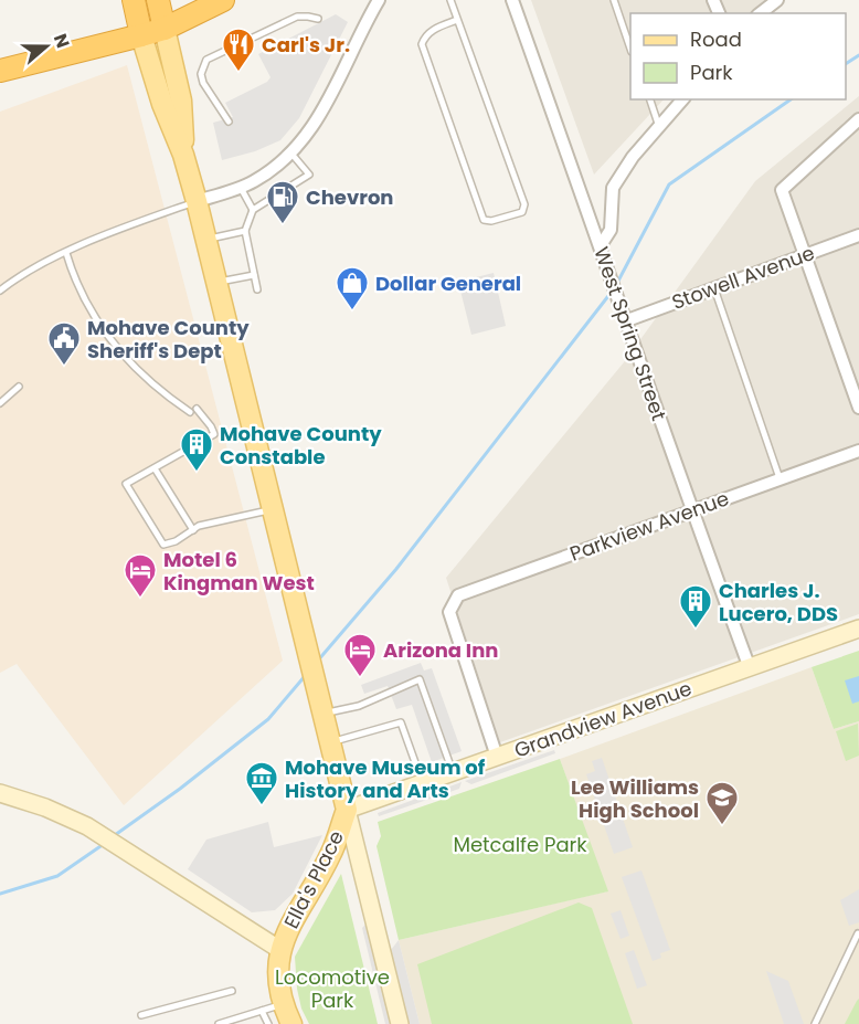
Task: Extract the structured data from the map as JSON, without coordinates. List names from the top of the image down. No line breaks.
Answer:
{"streets":{"main road":["Grandview Avenue","Ella's Place"],"street":["Stowell Avenue","West Spring Street","Parkview Avenue"]},"crossings":[["Stowell Avenue","West Spring Street"],["West Spring Street","Parkview Avenue"],["West Spring Street","Grandview Avenue"],["Parkview Avenue","Grandview Avenue"],["Grandview Avenue","Ella's Place"]],"parks":["Metcalfe Park","Locomotive Park"],"places":{"restaurant":["Carl's Jr."],"fuel station":["Chevron"],"shop":["Dollar General"],"public building":["Mohave County Sheriff's Dept"],"building":["Mohave County Constable","Charles J. Lucero, DDS"],"hotel":["Motel 6 Kingman West","Arizona Inn"],"museum":["Mohave Museum of History and Arts"],"school or university":["Lee Williams High School"]},"legend":["Road","Park"],"north":"right"}
